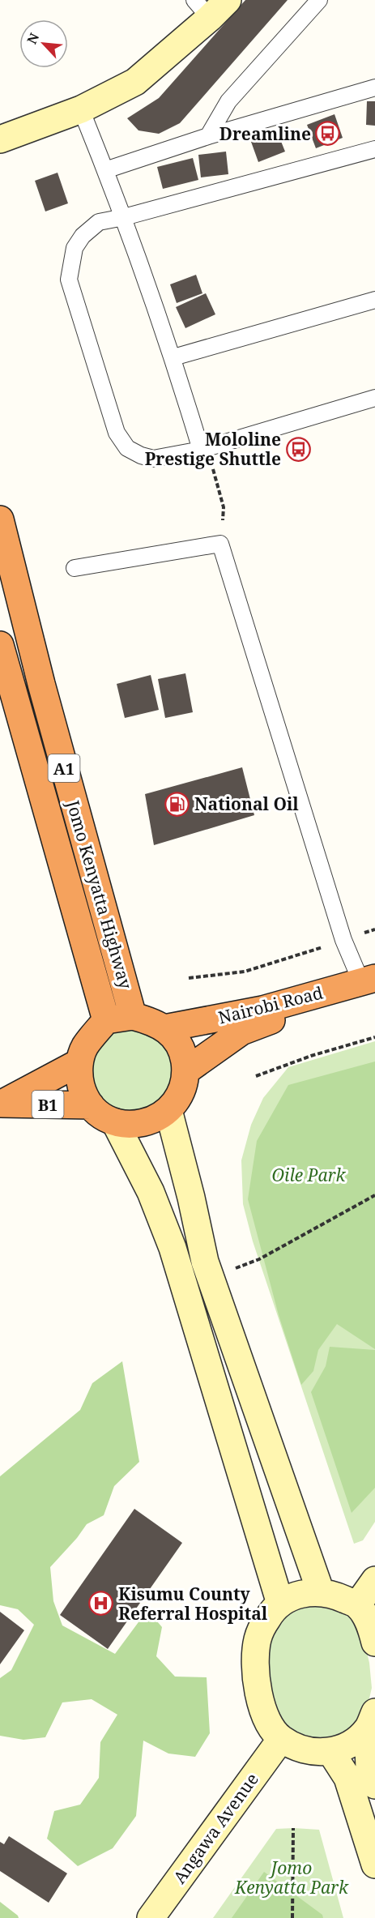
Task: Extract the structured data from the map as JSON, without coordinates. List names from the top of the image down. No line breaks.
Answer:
{"streets":{"highway":["A1","Jomo Kenyatta Highway","Nairobi Road","B1"],"main road":["Angawa Avenue"]},"crossings":[["Jomo Kenyatta Highway","Nairobi Road"],["Jomo Kenyatta Highway","B1"],["Nairobi Road","B1"]],"parks":["Oile Park","Jomo Kenyatta Park"],"places":{"bus stop":["Dreamline","Mololine Prestige Shuttle"],"fuel station":["National Oil"],"hospital":["Kisumu County Referral Hospital"]},"north":"top left"}
